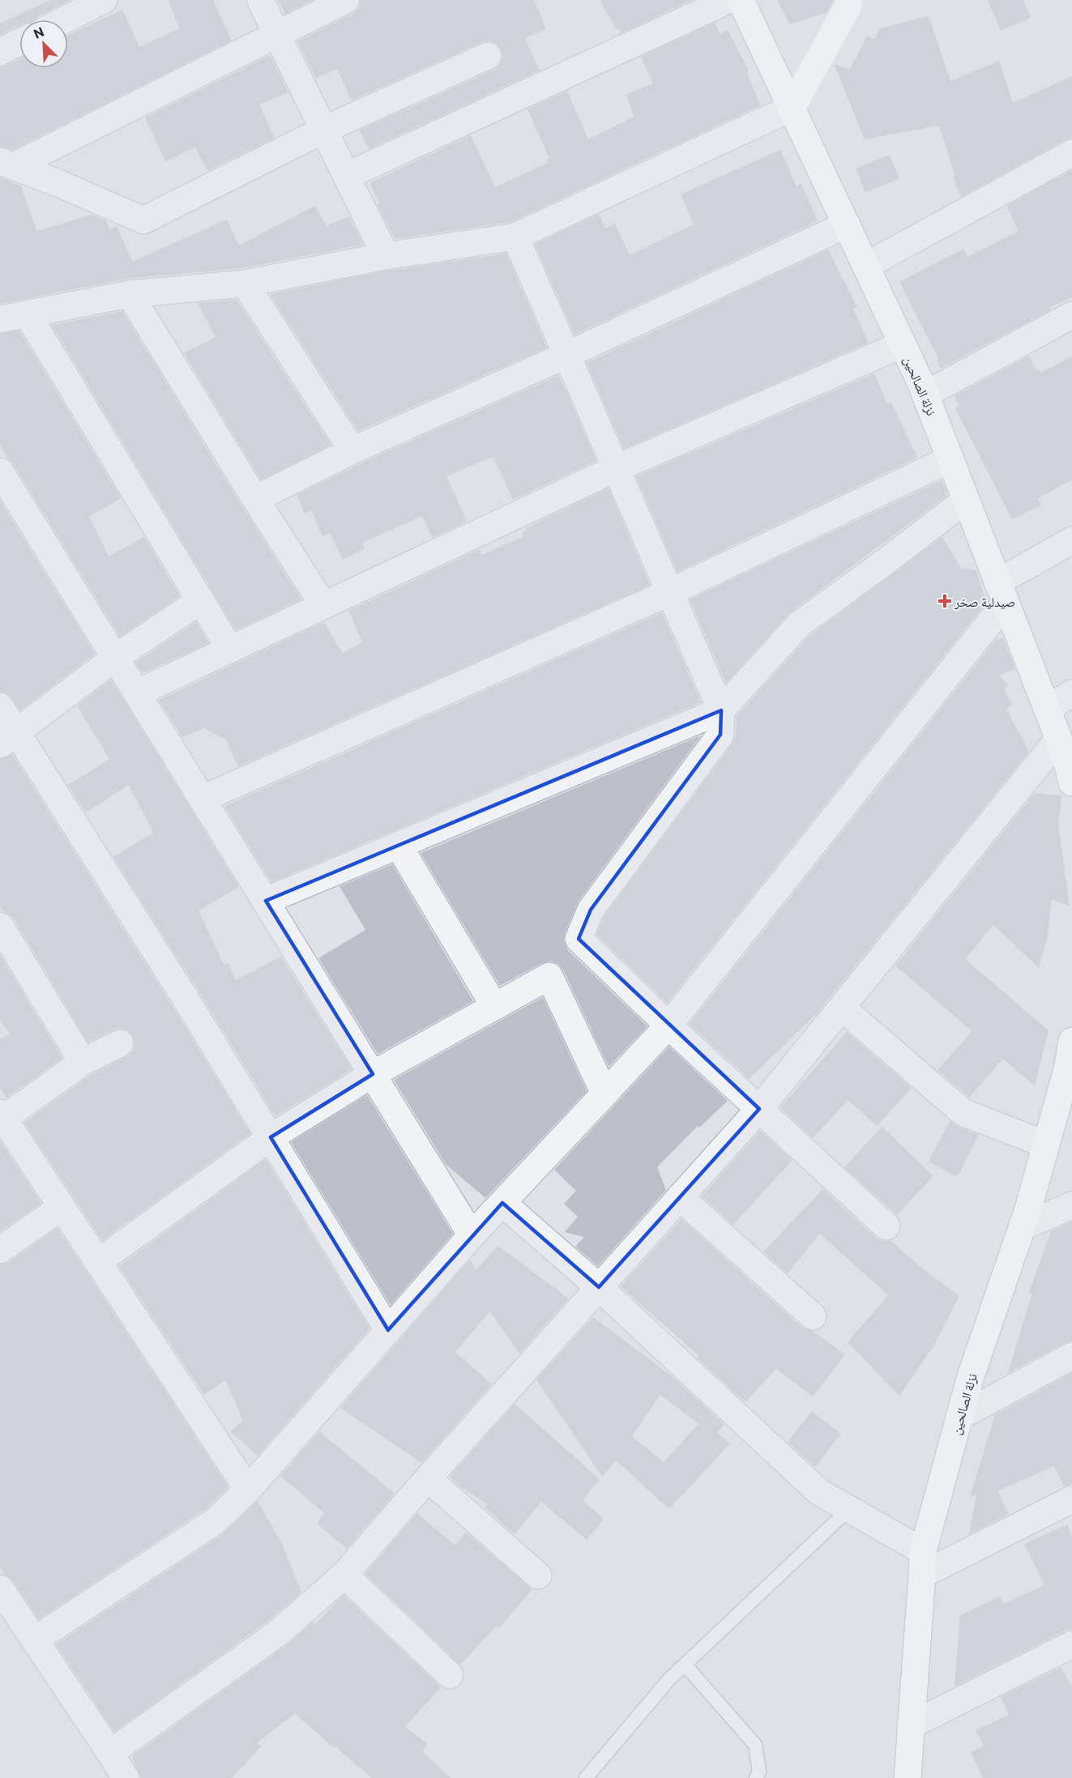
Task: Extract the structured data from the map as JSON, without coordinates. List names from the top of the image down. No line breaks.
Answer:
{"streets":{"main road":["نزلة الصالحين"]},"places":{"health":["صيدلية صخر"]},"north":"top left"}
